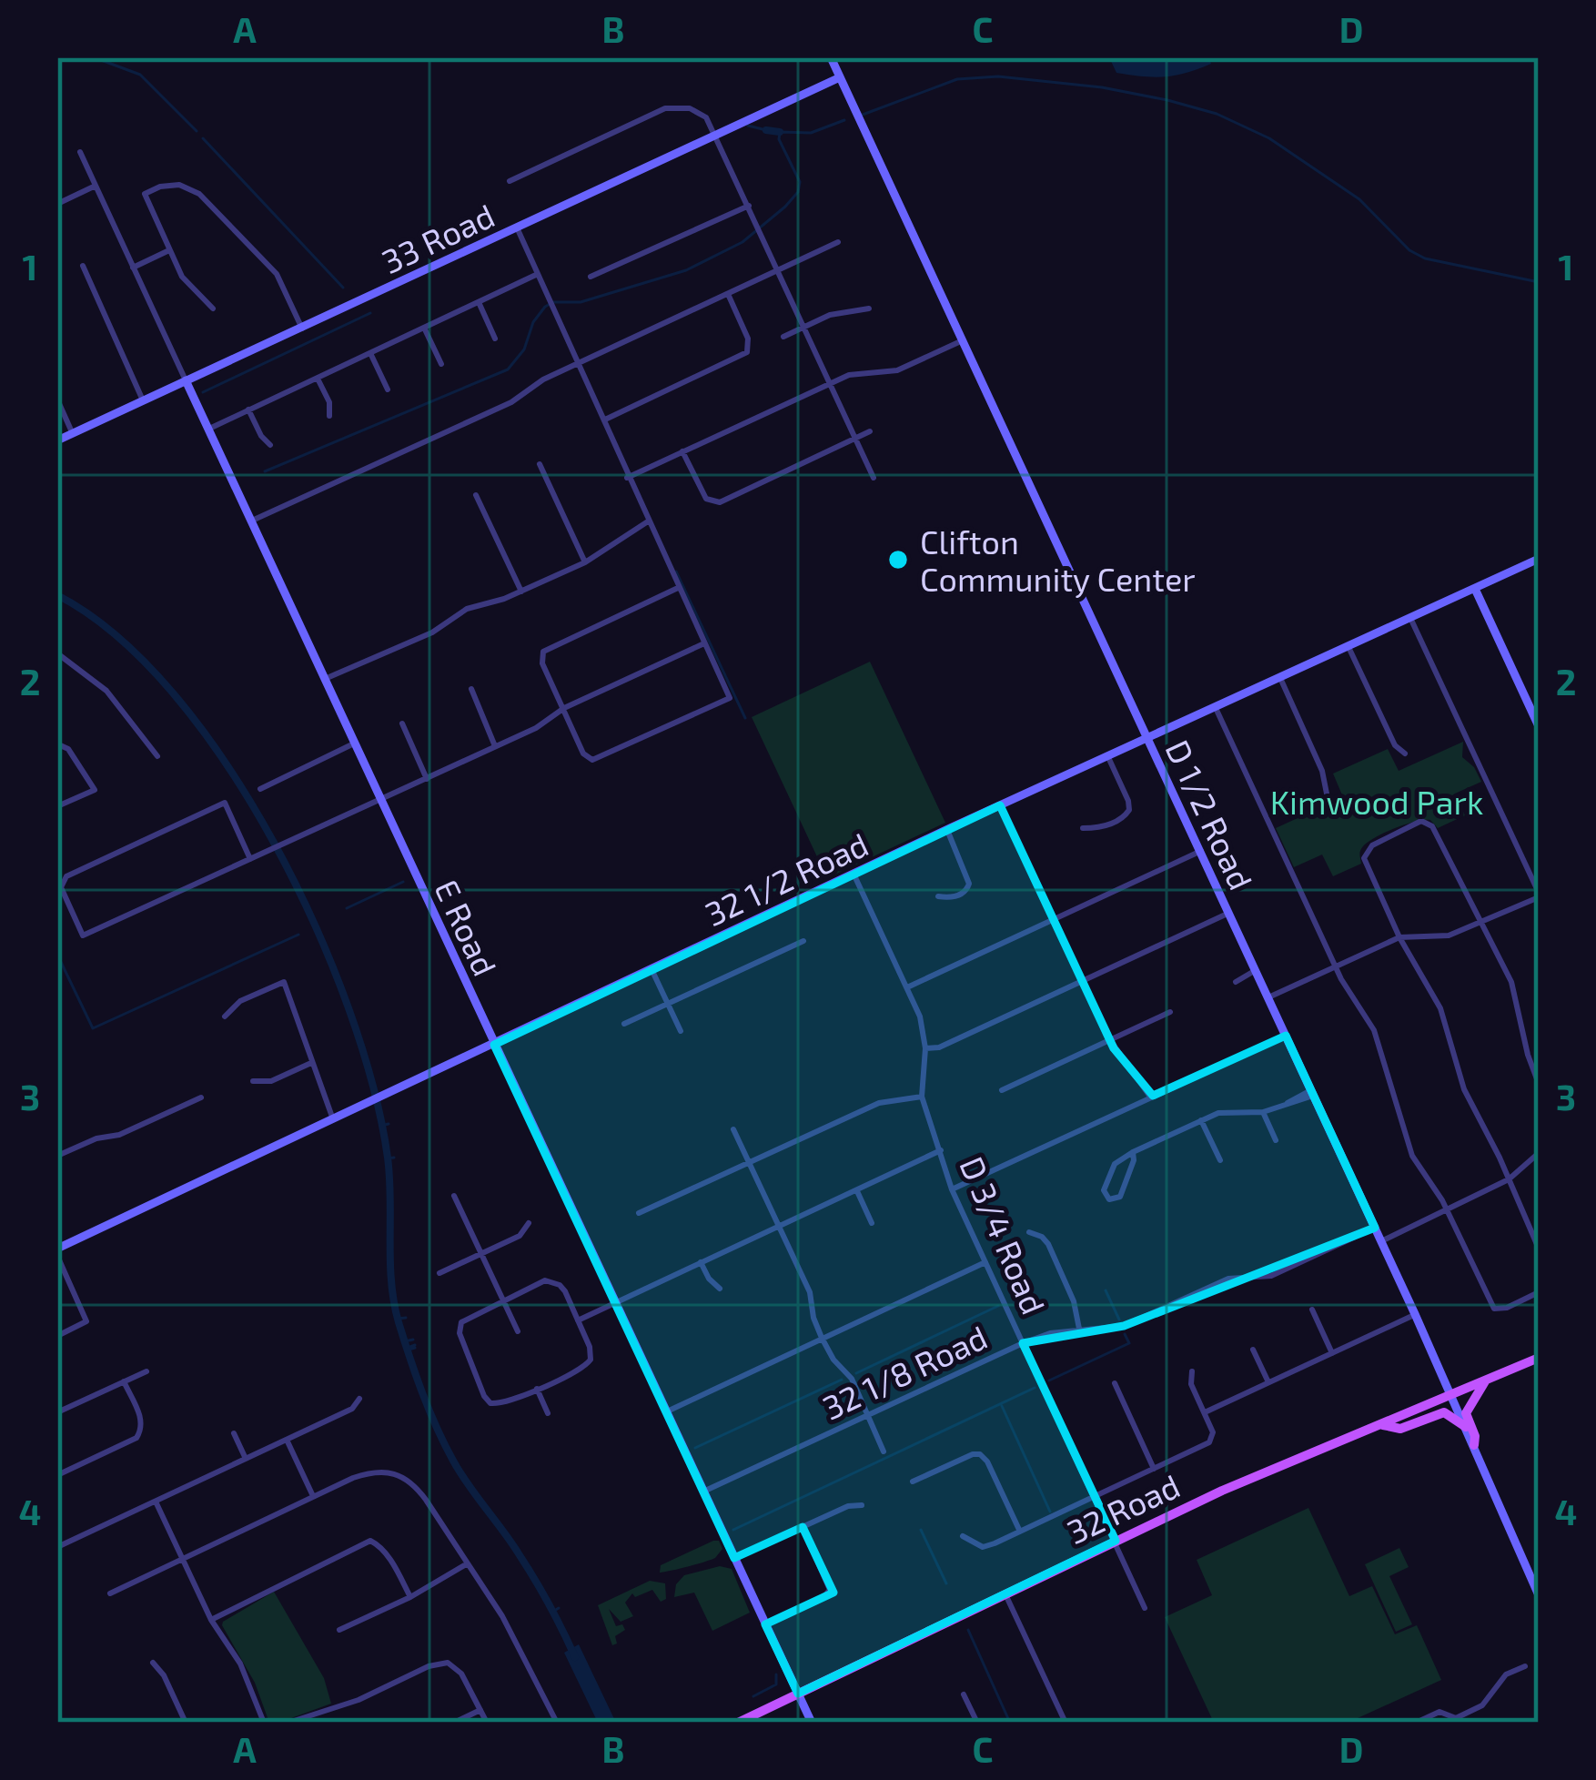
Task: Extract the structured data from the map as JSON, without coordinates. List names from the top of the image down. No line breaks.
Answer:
{"streets":{"main road":["32 Road"],"street":["33 Road","D 1/2 Road","32 1/2 Road","E Road","D 3/4 Road","32 1/8 Road"]},"crossings":[["33 Road","D 1/2 Road"],["33 Road","E Road"],["D 1/2 Road","32 1/2 Road"],["D 1/2 Road","32 1/8 Road"],["D 1/2 Road","32 Road"],["32 1/2 Road","E Road"],["32 1/2 Road","D 3/4 Road"],["E Road","32 1/8 Road"],["E Road","32 Road"],["D 3/4 Road","32 1/8 Road"],["D 3/4 Road","32 Road"]],"parks":["Kimwood Park"],"places":["Clifton Community Center"],"grid":{"columns":["A","B","C","D"],"rows":["1","2","3","4"]}}
